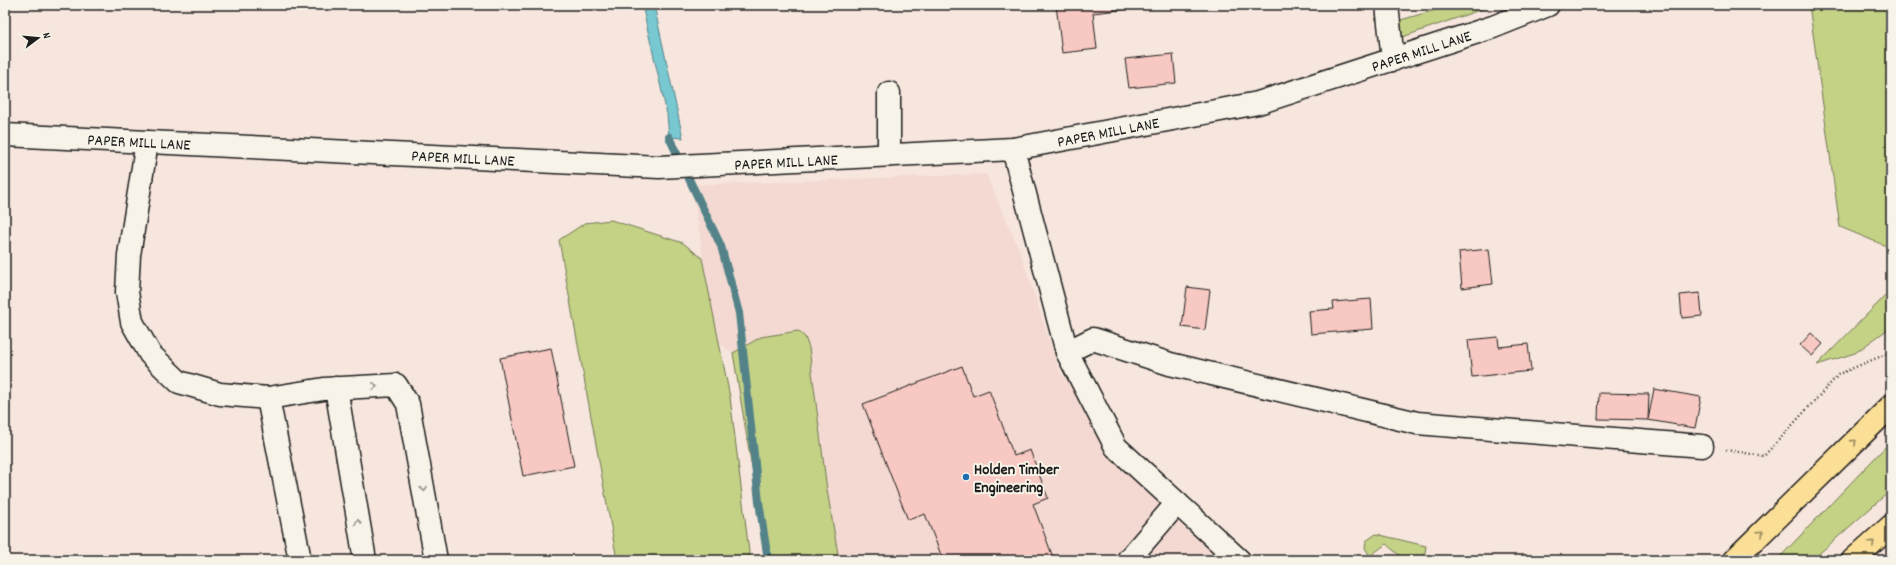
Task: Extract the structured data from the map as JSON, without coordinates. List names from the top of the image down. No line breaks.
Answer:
{"streets":{"street":["PAPER MILL LANE"]},"places":["Holden Timber Engineering"],"north":"right"}
